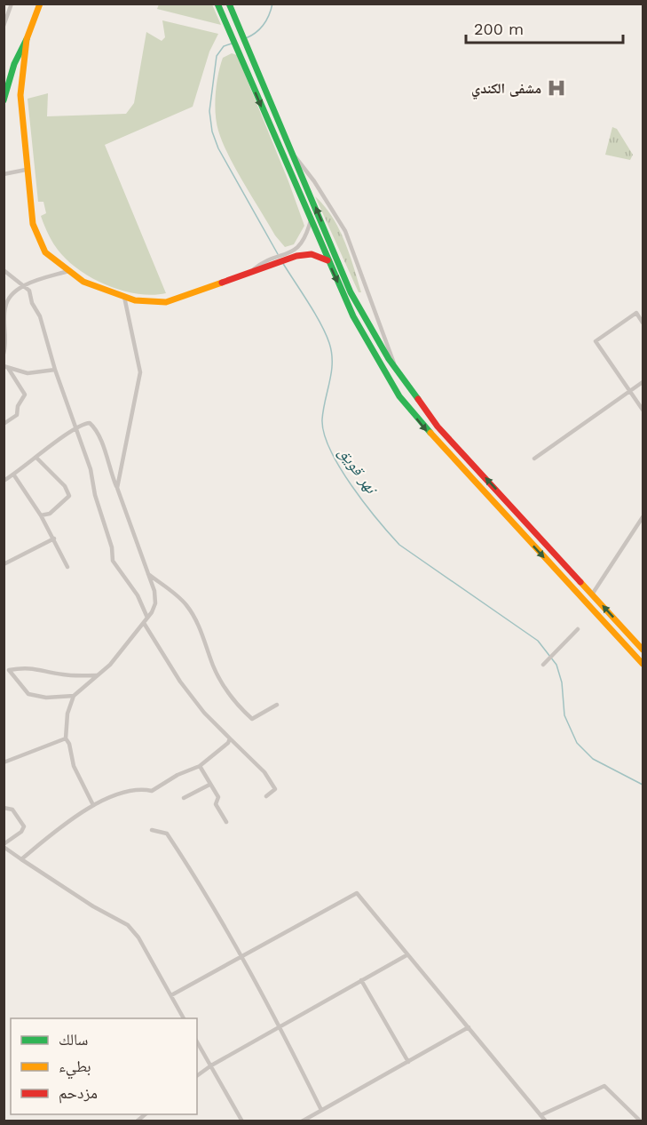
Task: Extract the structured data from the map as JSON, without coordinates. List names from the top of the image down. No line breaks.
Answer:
{"water":["نهر قويق"],"places":{"hospital":["مشفى الكندي"]},"legend":["سالك","بطيء","مزدحم"],"scale_bar":"200 m"}
